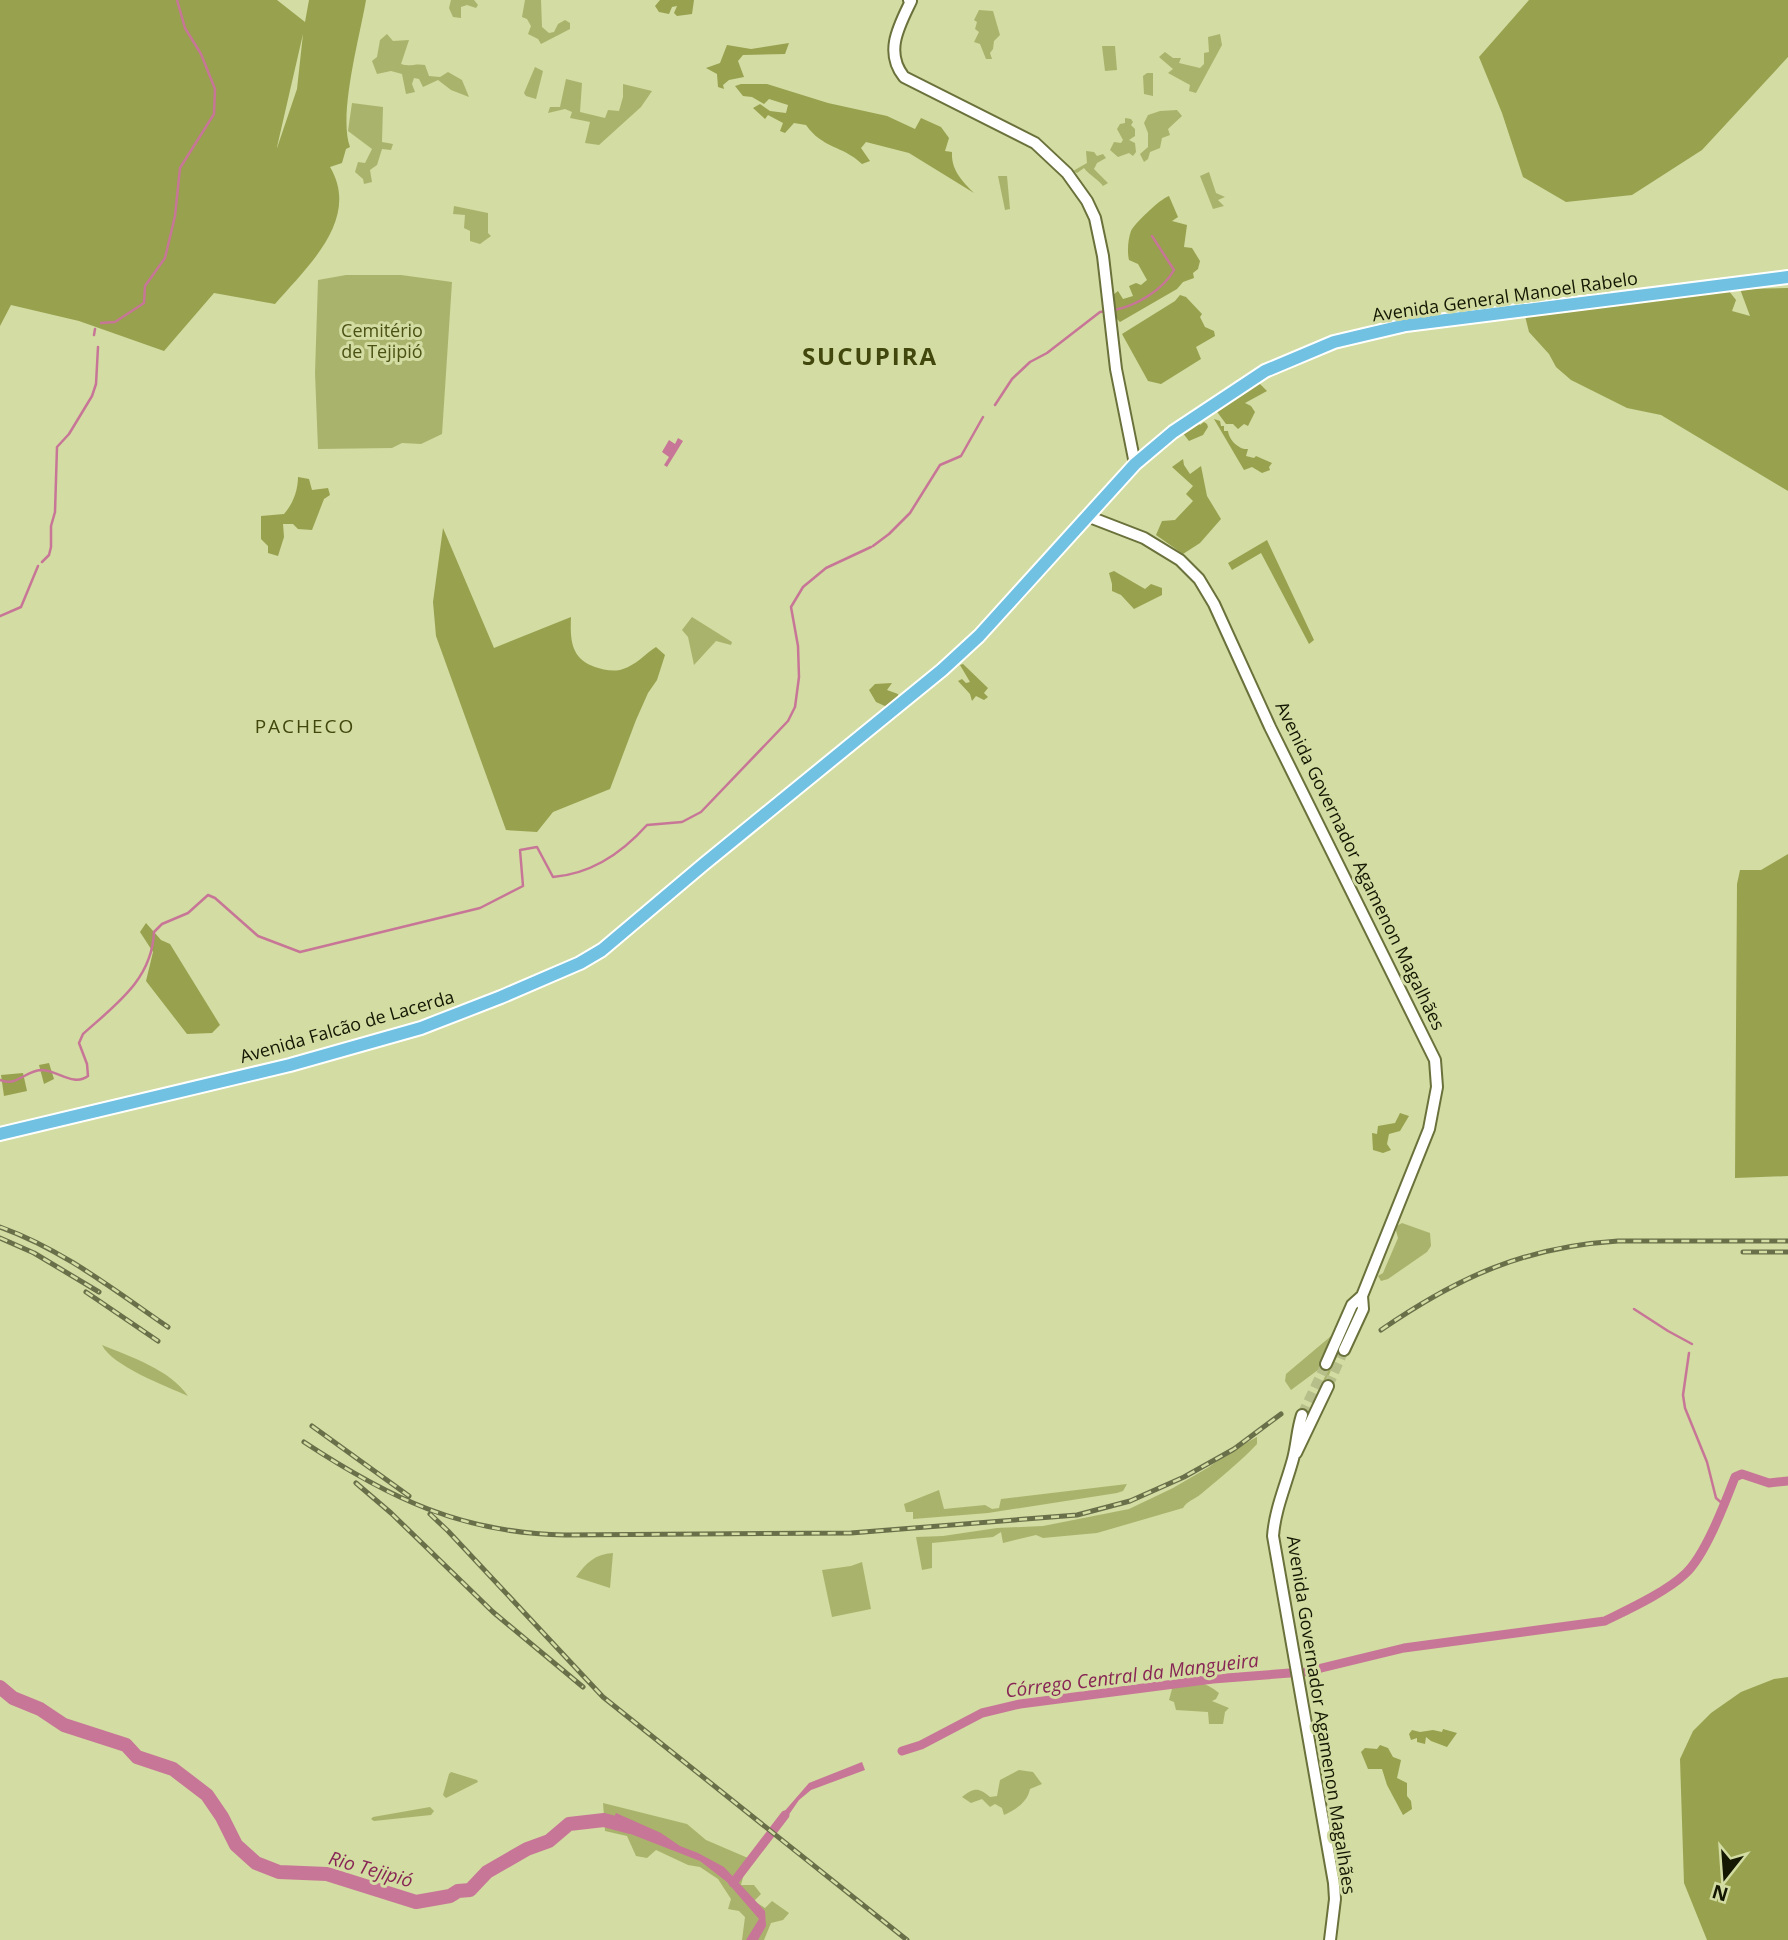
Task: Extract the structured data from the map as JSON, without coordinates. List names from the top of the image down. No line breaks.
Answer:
{"streets":{"main road":["Avenida General Manoel Rabelo","Avenida Governador Agamenon Magalhães","Avenida Falcão de Lacerda"]},"crossings":[["Avenida General Manoel Rabelo","Avenida Governador Agamenon Magalhães"],["Avenida General Manoel Rabelo","Avenida Falcão de Lacerda"]],"districts":["SUCUPIRA","PACHECO"],"water":["Córrego Central da Mangueira","Rio Tejipió"],"parks":["Cemitério de Tejipió"],"north":"bottom"}
